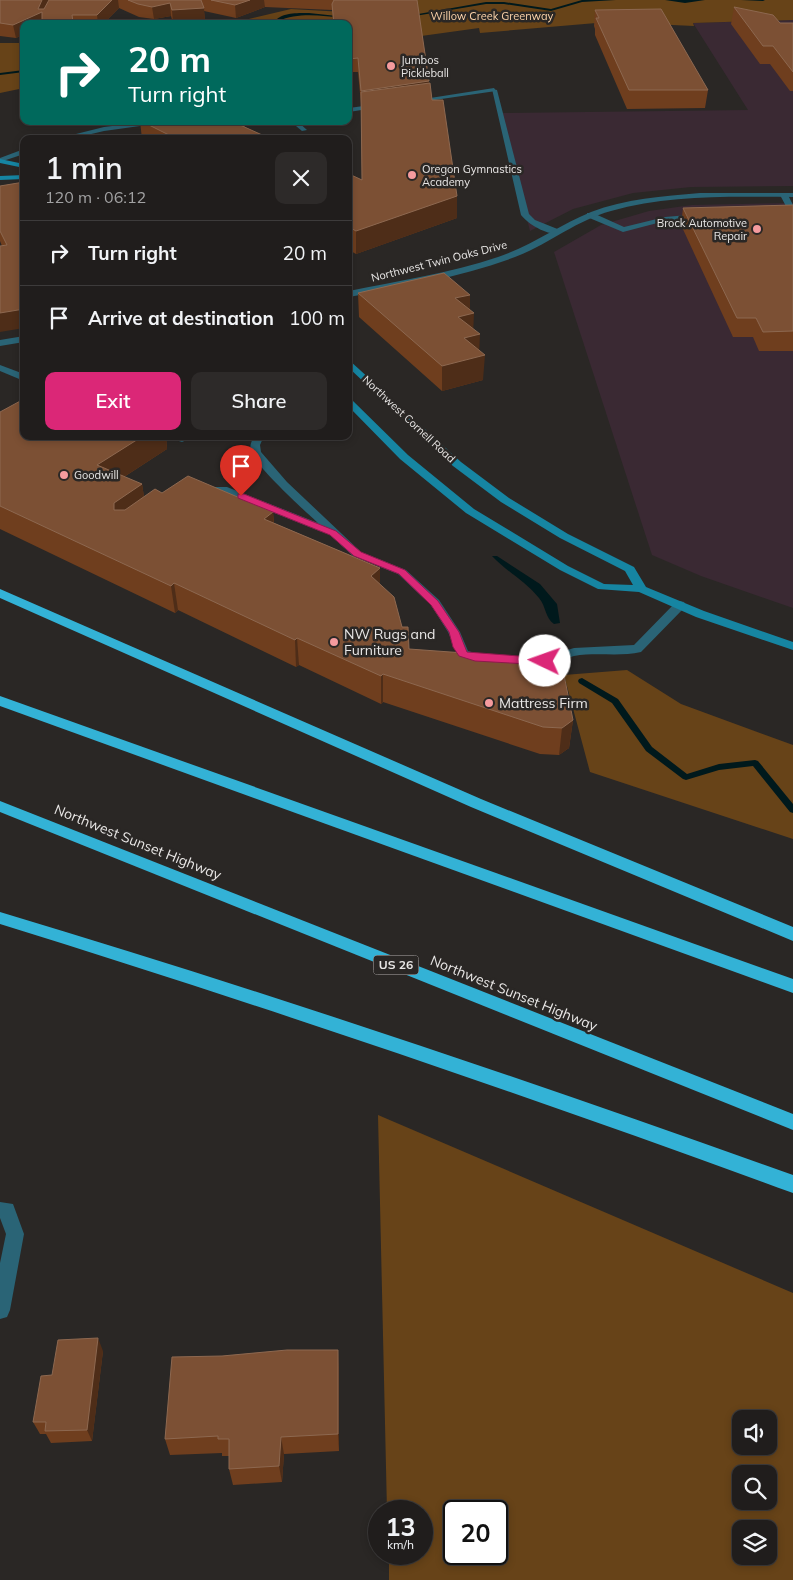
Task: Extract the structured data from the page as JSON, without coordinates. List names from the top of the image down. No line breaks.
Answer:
{"streets":{"highway":["Northwest Sunset Highway","US 26"],"main road":["Northwest Cornell Road"],"street":["Northwest Twin Oaks Drive"]},"parks":["Willow Creek Greenway"],"places":["Jumbos Pickleball","Oregon Gymnastics Academy","Brock Automotive Repair","Goodwill","NW Rugs and Furniture","Mattress Firm"],"page":{"turn":["20 m","Turn right"],"heading":["1 min","120 m · 06:12"],"list":[{"name":"Turn right","value":"20 m"},{"name":"Arrive at destination","value":"100 m"}],"buttons":["Exit","Share"],"speed":"13 km/h","limit":"20"}}
